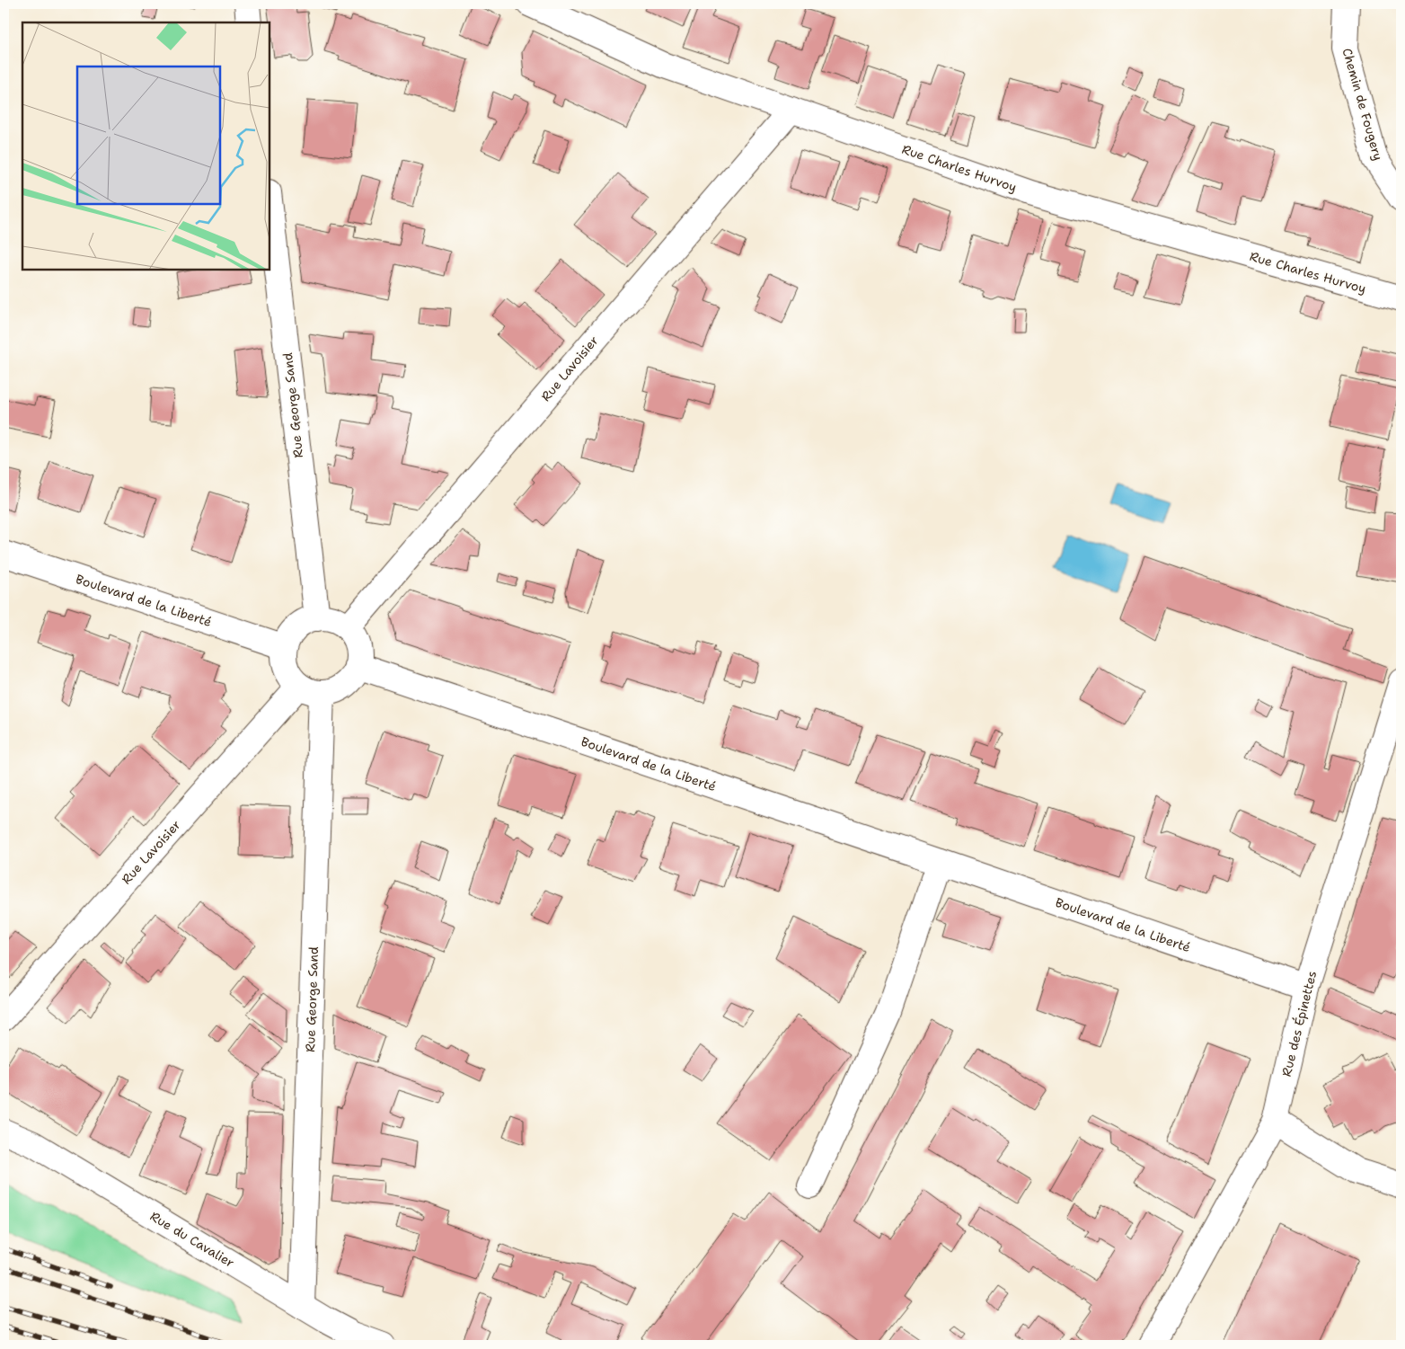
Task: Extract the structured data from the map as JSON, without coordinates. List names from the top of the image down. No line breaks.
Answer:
{"streets":{"street":["Chemin de Fougery","Rue Charles Hurvoy","Rue Lavoisier","Rue George Sand","Boulevard de la Liberté","Rue des Épinettes","Rue du Cavalier"]},"crossings":[["Rue Charles Hurvoy","Rue Lavoisier"],["Rue Lavoisier","Rue George Sand"],["Rue Lavoisier","Boulevard de la Liberté"],["Rue George Sand","Boulevard de la Liberté"],["Rue George Sand","Rue du Cavalier"],["Boulevard de la Liberté","Rue des Épinettes"]]}
